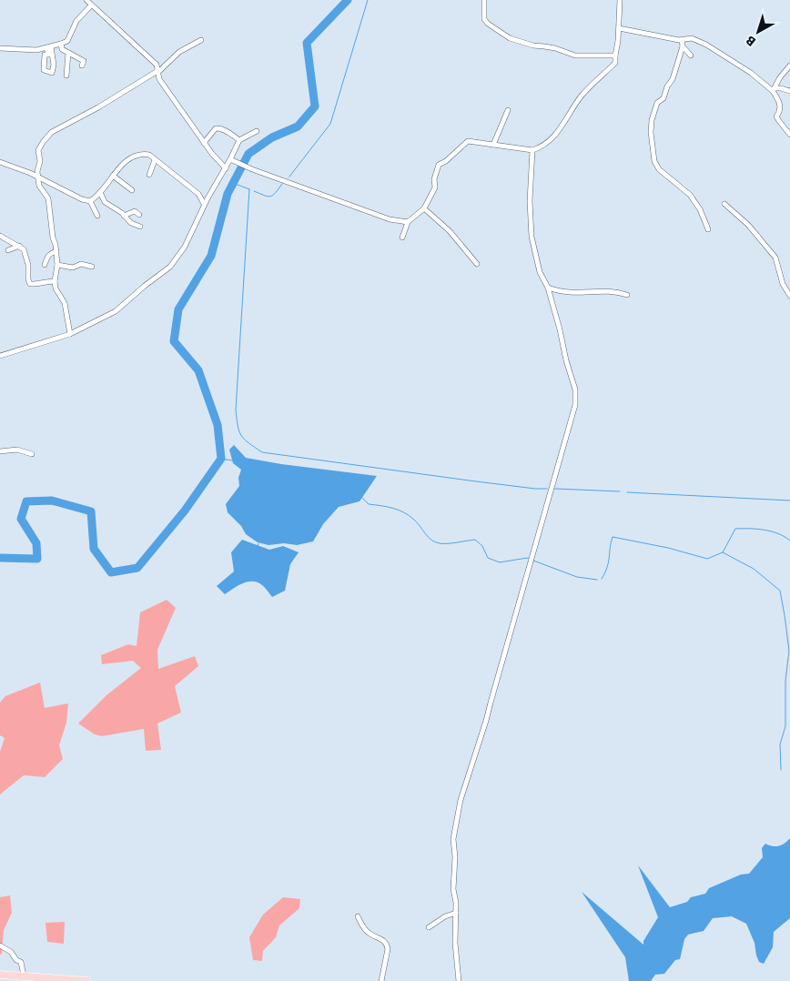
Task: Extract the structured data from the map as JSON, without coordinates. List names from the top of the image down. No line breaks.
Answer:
{"north":"bottom left"}
